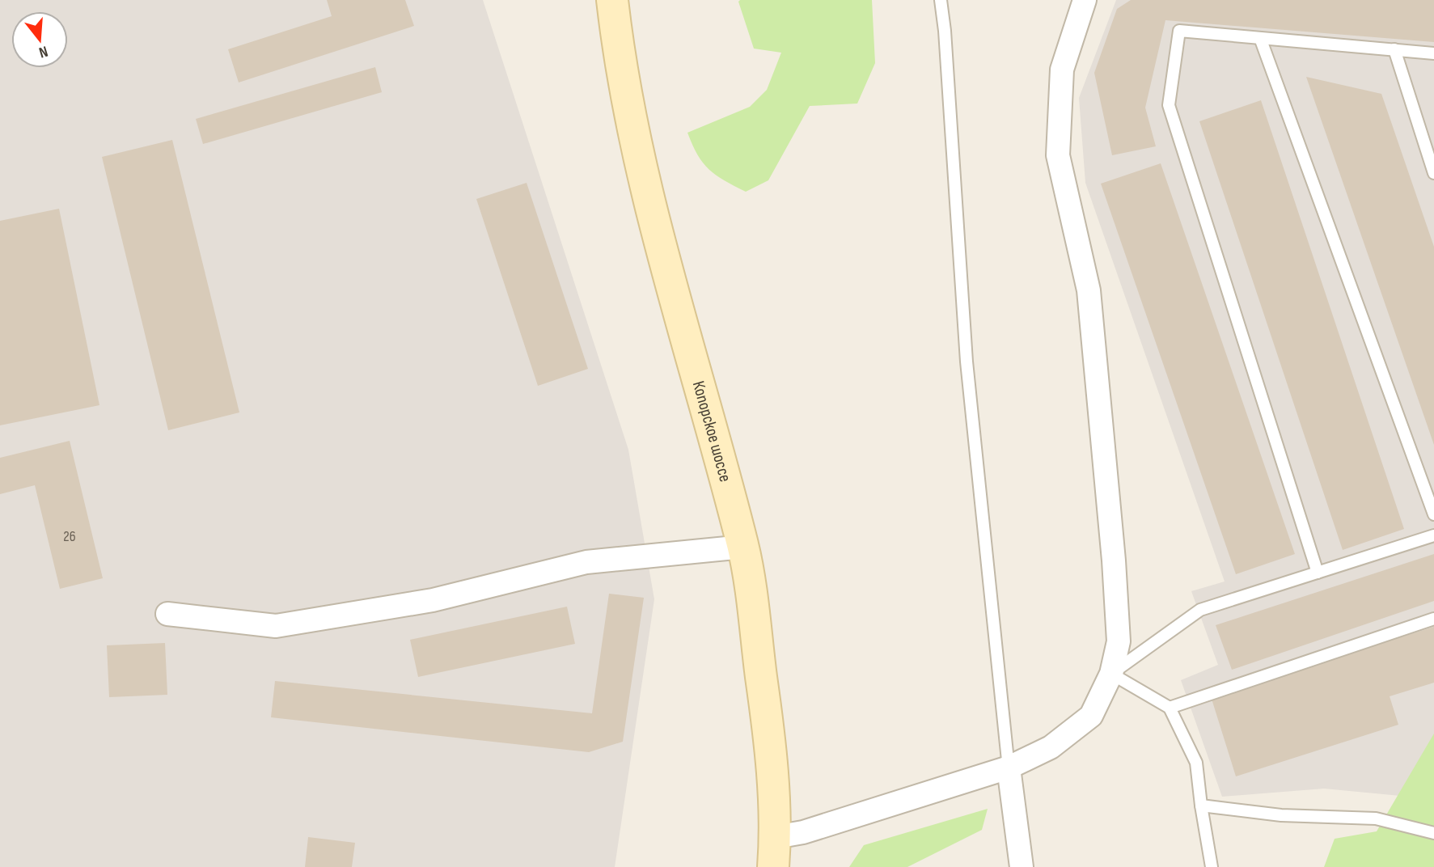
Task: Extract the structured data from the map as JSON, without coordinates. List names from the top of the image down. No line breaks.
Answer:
{"streets":{"main road":["Копорское шоссе"]},"house_numbers":["26"],"north":"bottom"}
